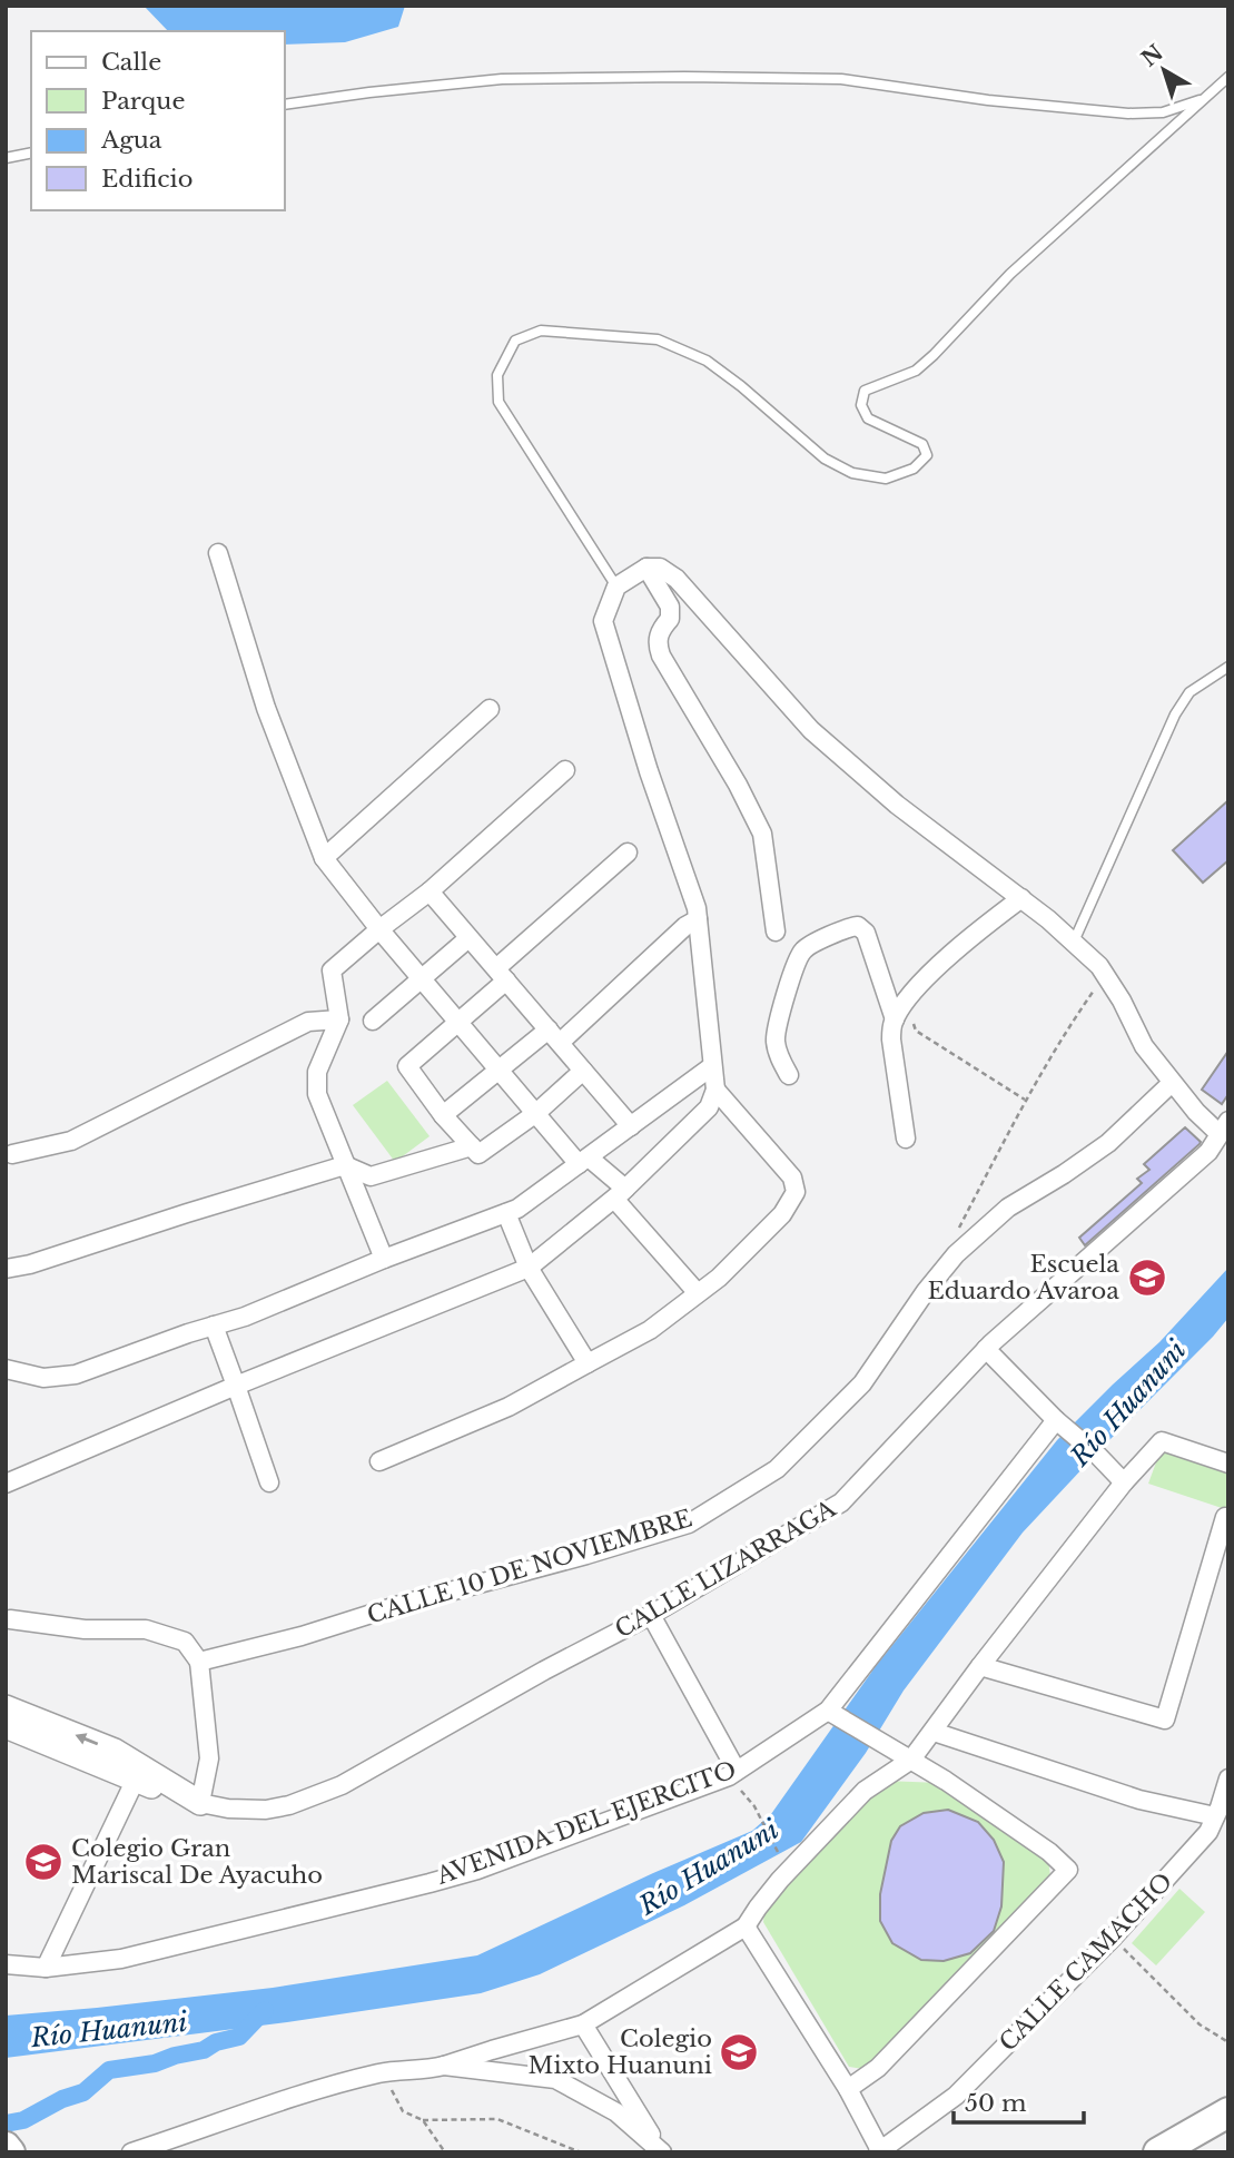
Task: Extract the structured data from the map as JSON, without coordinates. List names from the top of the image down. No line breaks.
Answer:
{"streets":{"street":["CALLE 10 DE NOVIEMBRE","CALLE LIZARRAGA","AVENIDA DEL EJERCITO","CALLE CAMACHO"]},"water":["Río Huanuni"],"places":{"school or university":["Escuela Eduardo Avaroa","Colegio Gran Mariscal De Ayacuho","Colegio Mixto Huanuni"]},"legend":["Calle","Parque","Agua","Edificio"],"scale_bar":"50 m","north":"top left"}
